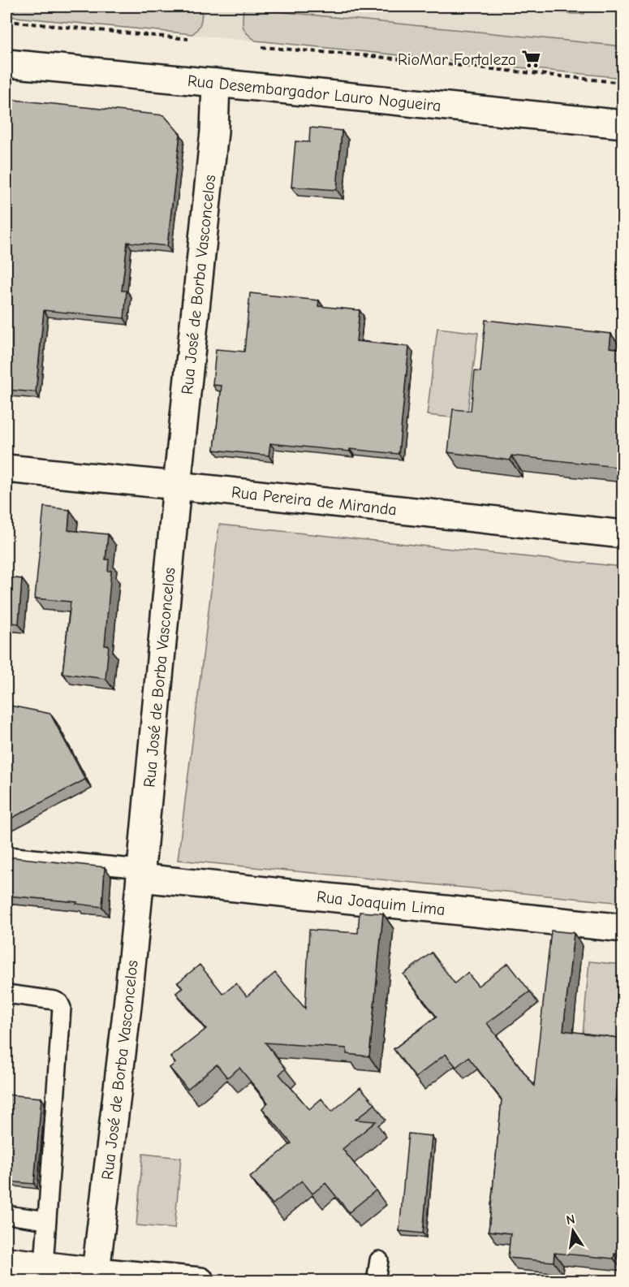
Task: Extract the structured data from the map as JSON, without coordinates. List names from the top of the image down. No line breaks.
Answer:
{"streets":{"street":["Rua Desembargador Lauro Nogueira","Rua José de Borba Vasconcelos","Rua Pereira de Miranda","Rua Joaquim Lima"]},"crossings":[["Rua Desembargador Lauro Nogueira","Rua José de Borba Vasconcelos"],["Rua José de Borba Vasconcelos","Rua Pereira de Miranda"],["Rua José de Borba Vasconcelos","Rua Joaquim Lima"]],"places":{"supermarket":["RioMar Fortaleza"]},"north":"top"}
